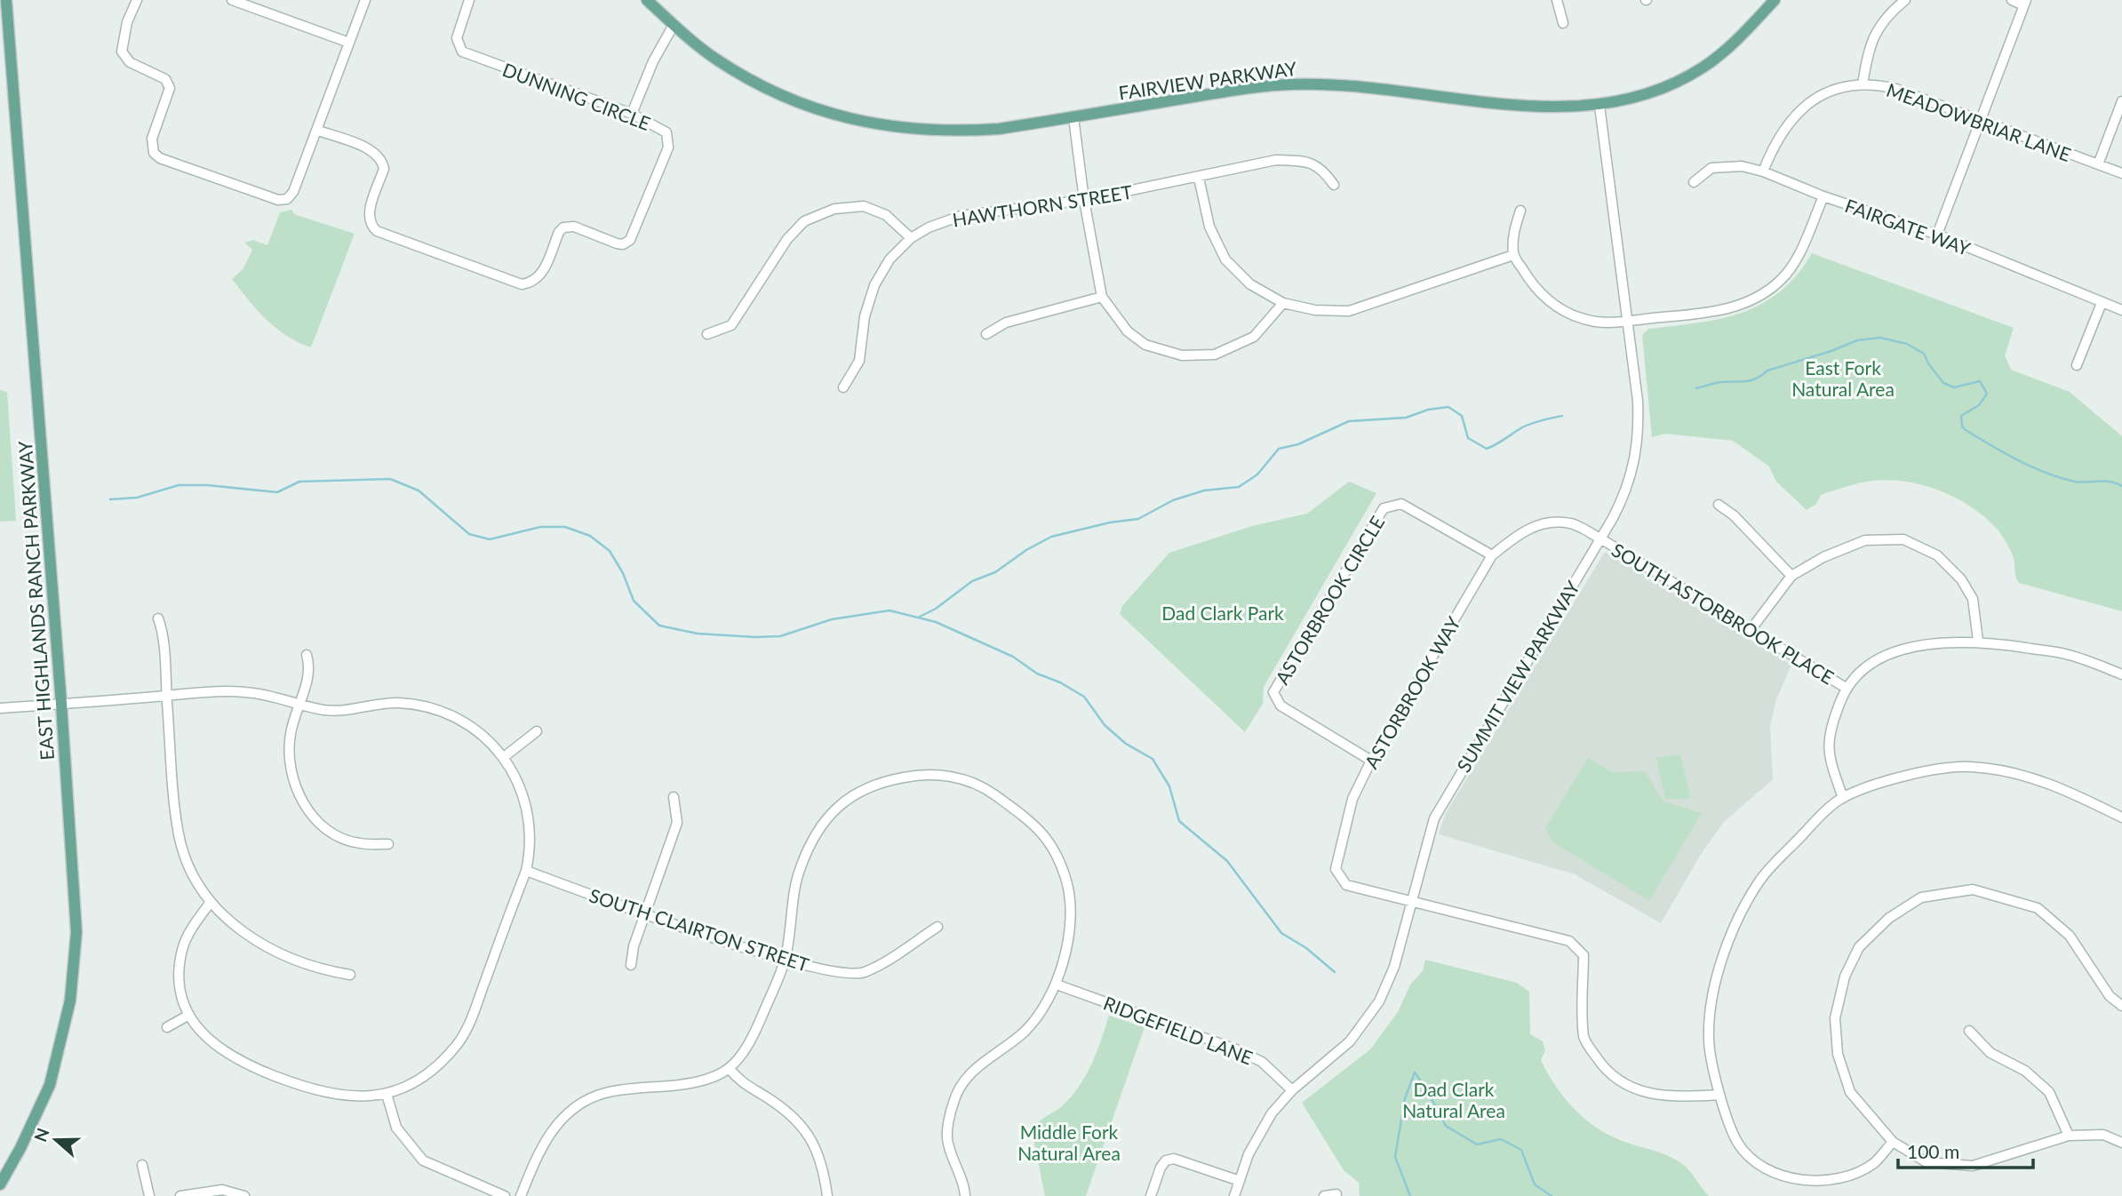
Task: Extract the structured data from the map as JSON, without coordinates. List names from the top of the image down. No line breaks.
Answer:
{"streets":{"main road":["FAIRVIEW PARKWAY","EAST HIGHLANDS RANCH PARKWAY"],"street":["DUNNING CIRCLE","MEADOWBRIAR LANE","HAWTHORN STREET","FAIRGATE WAY","ASTORBROOK CIRCLE","SOUTH ASTORBROOK PLACE","SUMMIT VIEW PARKWAY","ASTORBROOK WAY","SOUTH CLAIRTON STREET","RIDGEFIELD LANE"]},"crossings":[["FAIRVIEW PARKWAY","SUMMIT VIEW PARKWAY"],["MEADOWBRIAR LANE","FAIRGATE WAY"],["ASTORBROOK CIRCLE","ASTORBROOK WAY"],["SOUTH ASTORBROOK PLACE","SUMMIT VIEW PARKWAY"],["SOUTH ASTORBROOK PLACE","ASTORBROOK WAY"],["SUMMIT VIEW PARKWAY","ASTORBROOK WAY"],["SUMMIT VIEW PARKWAY","RIDGEFIELD LANE"]],"parks":["East Fork Natural Area","Dad Clark Park","Dad Clark Natural Area","Middle Fork Natural Area"],"scale_bar":"100 m","north":"left"}
